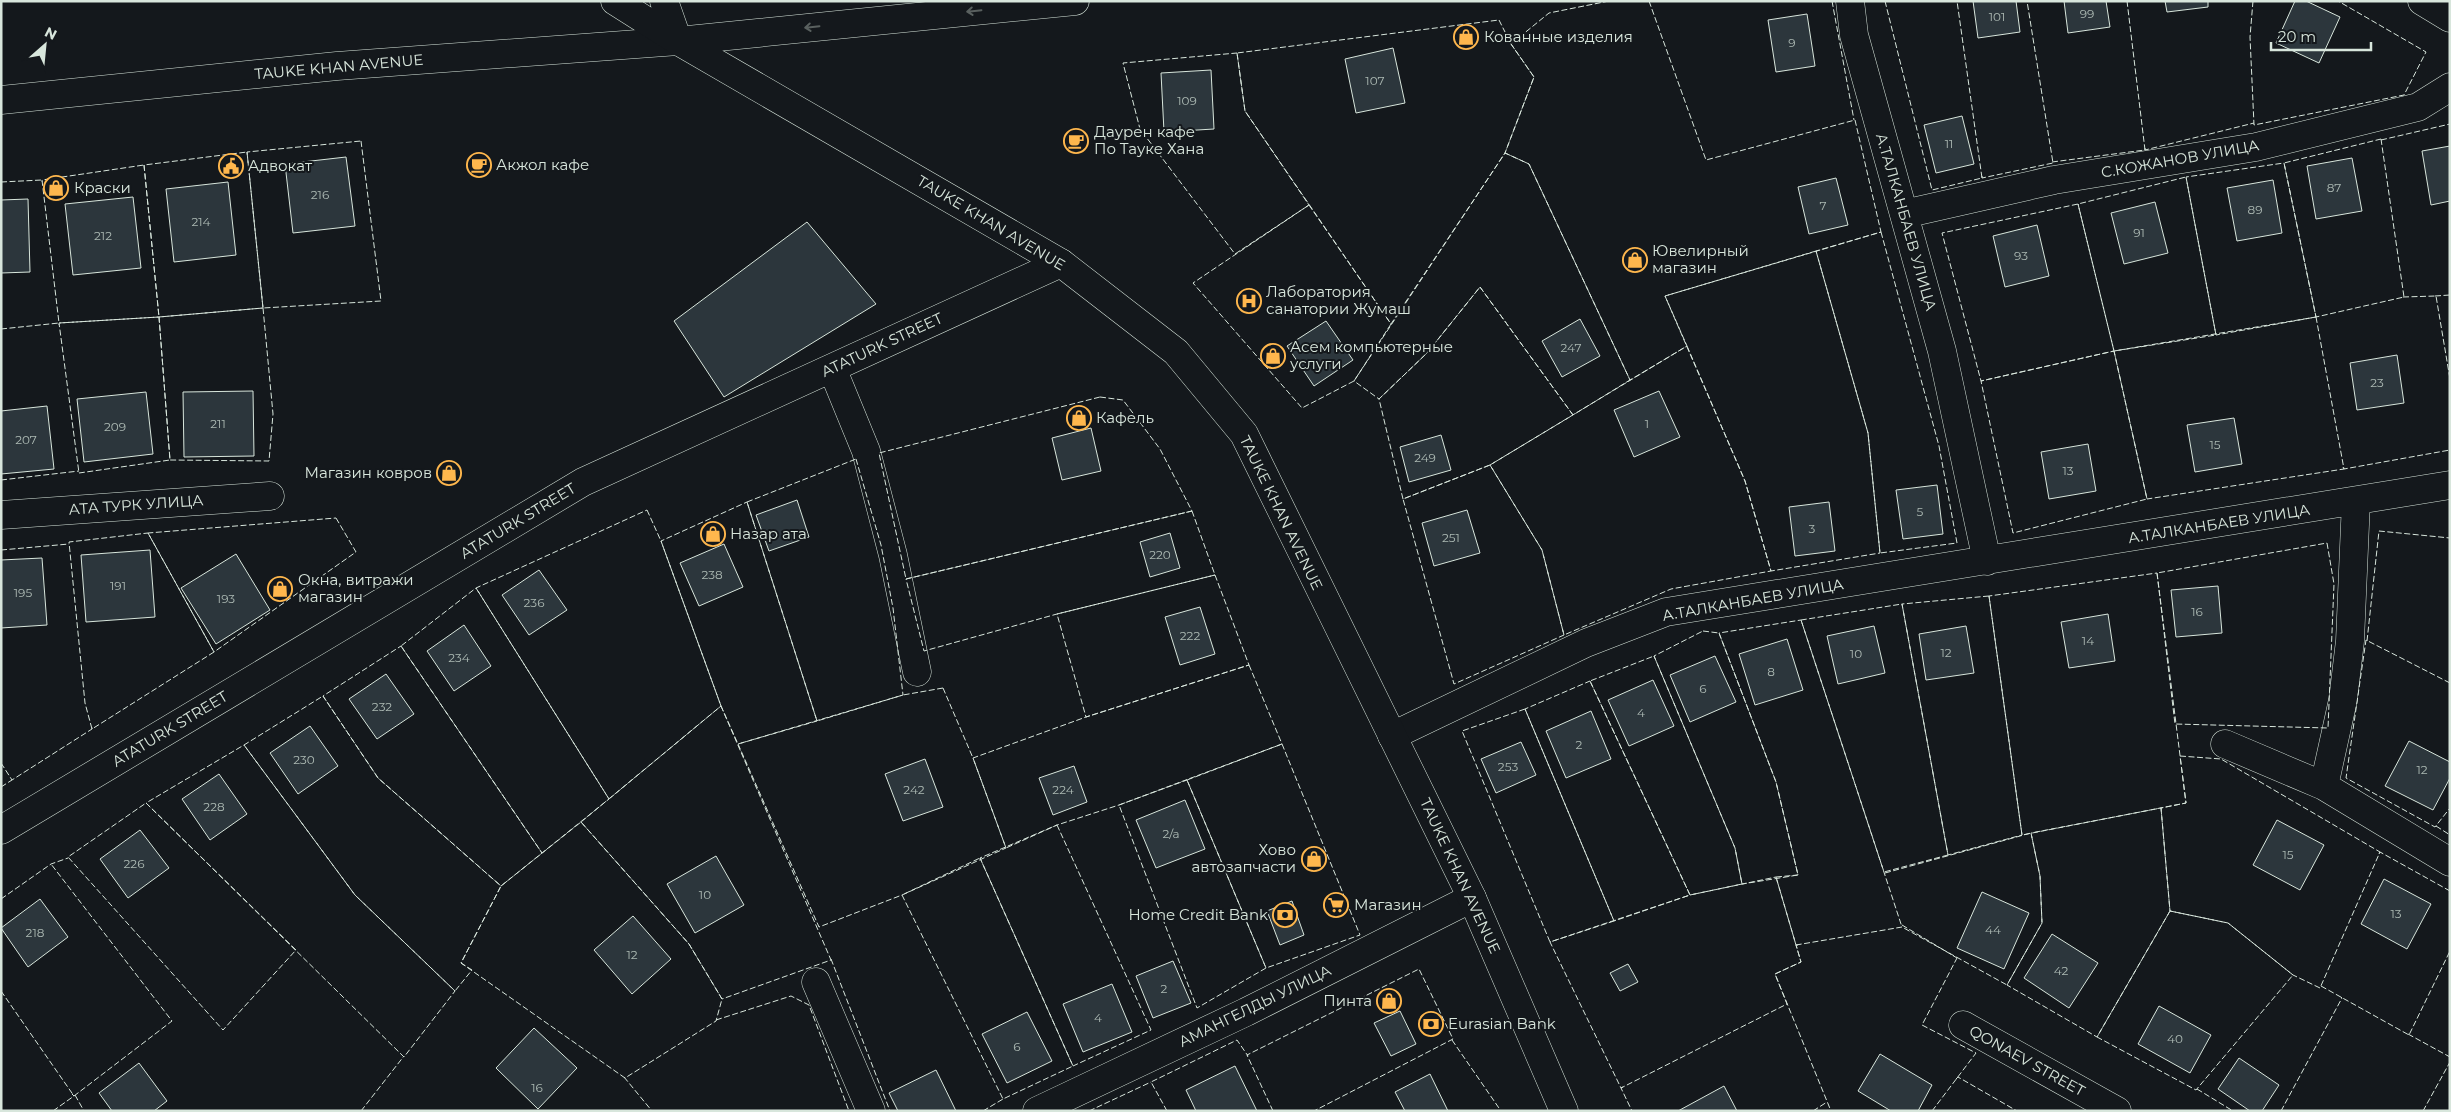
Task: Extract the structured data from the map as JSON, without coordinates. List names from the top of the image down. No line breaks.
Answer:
{"streets":{"street":["TAUKE KHAN AVENUE","С.КОЖАНОВ УЛИЦА","А.ТАЛКАНБАЕВ УЛИЦА","ATATURK STREET","АТА ТУРК УЛИЦА","АМАНГЕЛДЫ УЛИЦА","QONAEV STREET"]},"crossings":[["TAUKE KHAN AVENUE","А.ТАЛКАНБАЕВ УЛИЦА"],["TAUKE KHAN AVENUE","ATATURK STREET"],["TAUKE KHAN AVENUE","АМАНГЕЛДЫ УЛИЦА"],["С.КОЖАНОВ УЛИЦА","А.ТАЛКАНБАЕВ УЛИЦА"]],"places":{"shop":["Кованные изделия","Краски","Ювелирный магазин","Асем компьютерные услуги","Кафель","Магазин ковров","Назар ата","Окна, витражи магазин","Хово автозапчасти","Пинта"],"cafe":["Даурен кафе По Тауке Хана","Акжол кафе"],"public building":["Адвокат"],"hospital":["Лаборатория санатории Жумаш"],"supermarket":["Магазин"],"bank":["Home Credit Bank","Eurasian Bank"]},"house_numbers":["99","101","9","107","109","11","87","216","7","89","214","91","212","93","247","23","211","1","209","207","15","249","13","5","3","251","220","238","191","195","193","236","16","222","14","12","10","234","8","6","232","4","2","230","253","12","242","224","228","2/а","15","226","10","13","44","218","12","42","2","4","40","6","16"],"scale_bar":"20 m","north":"top right"}
